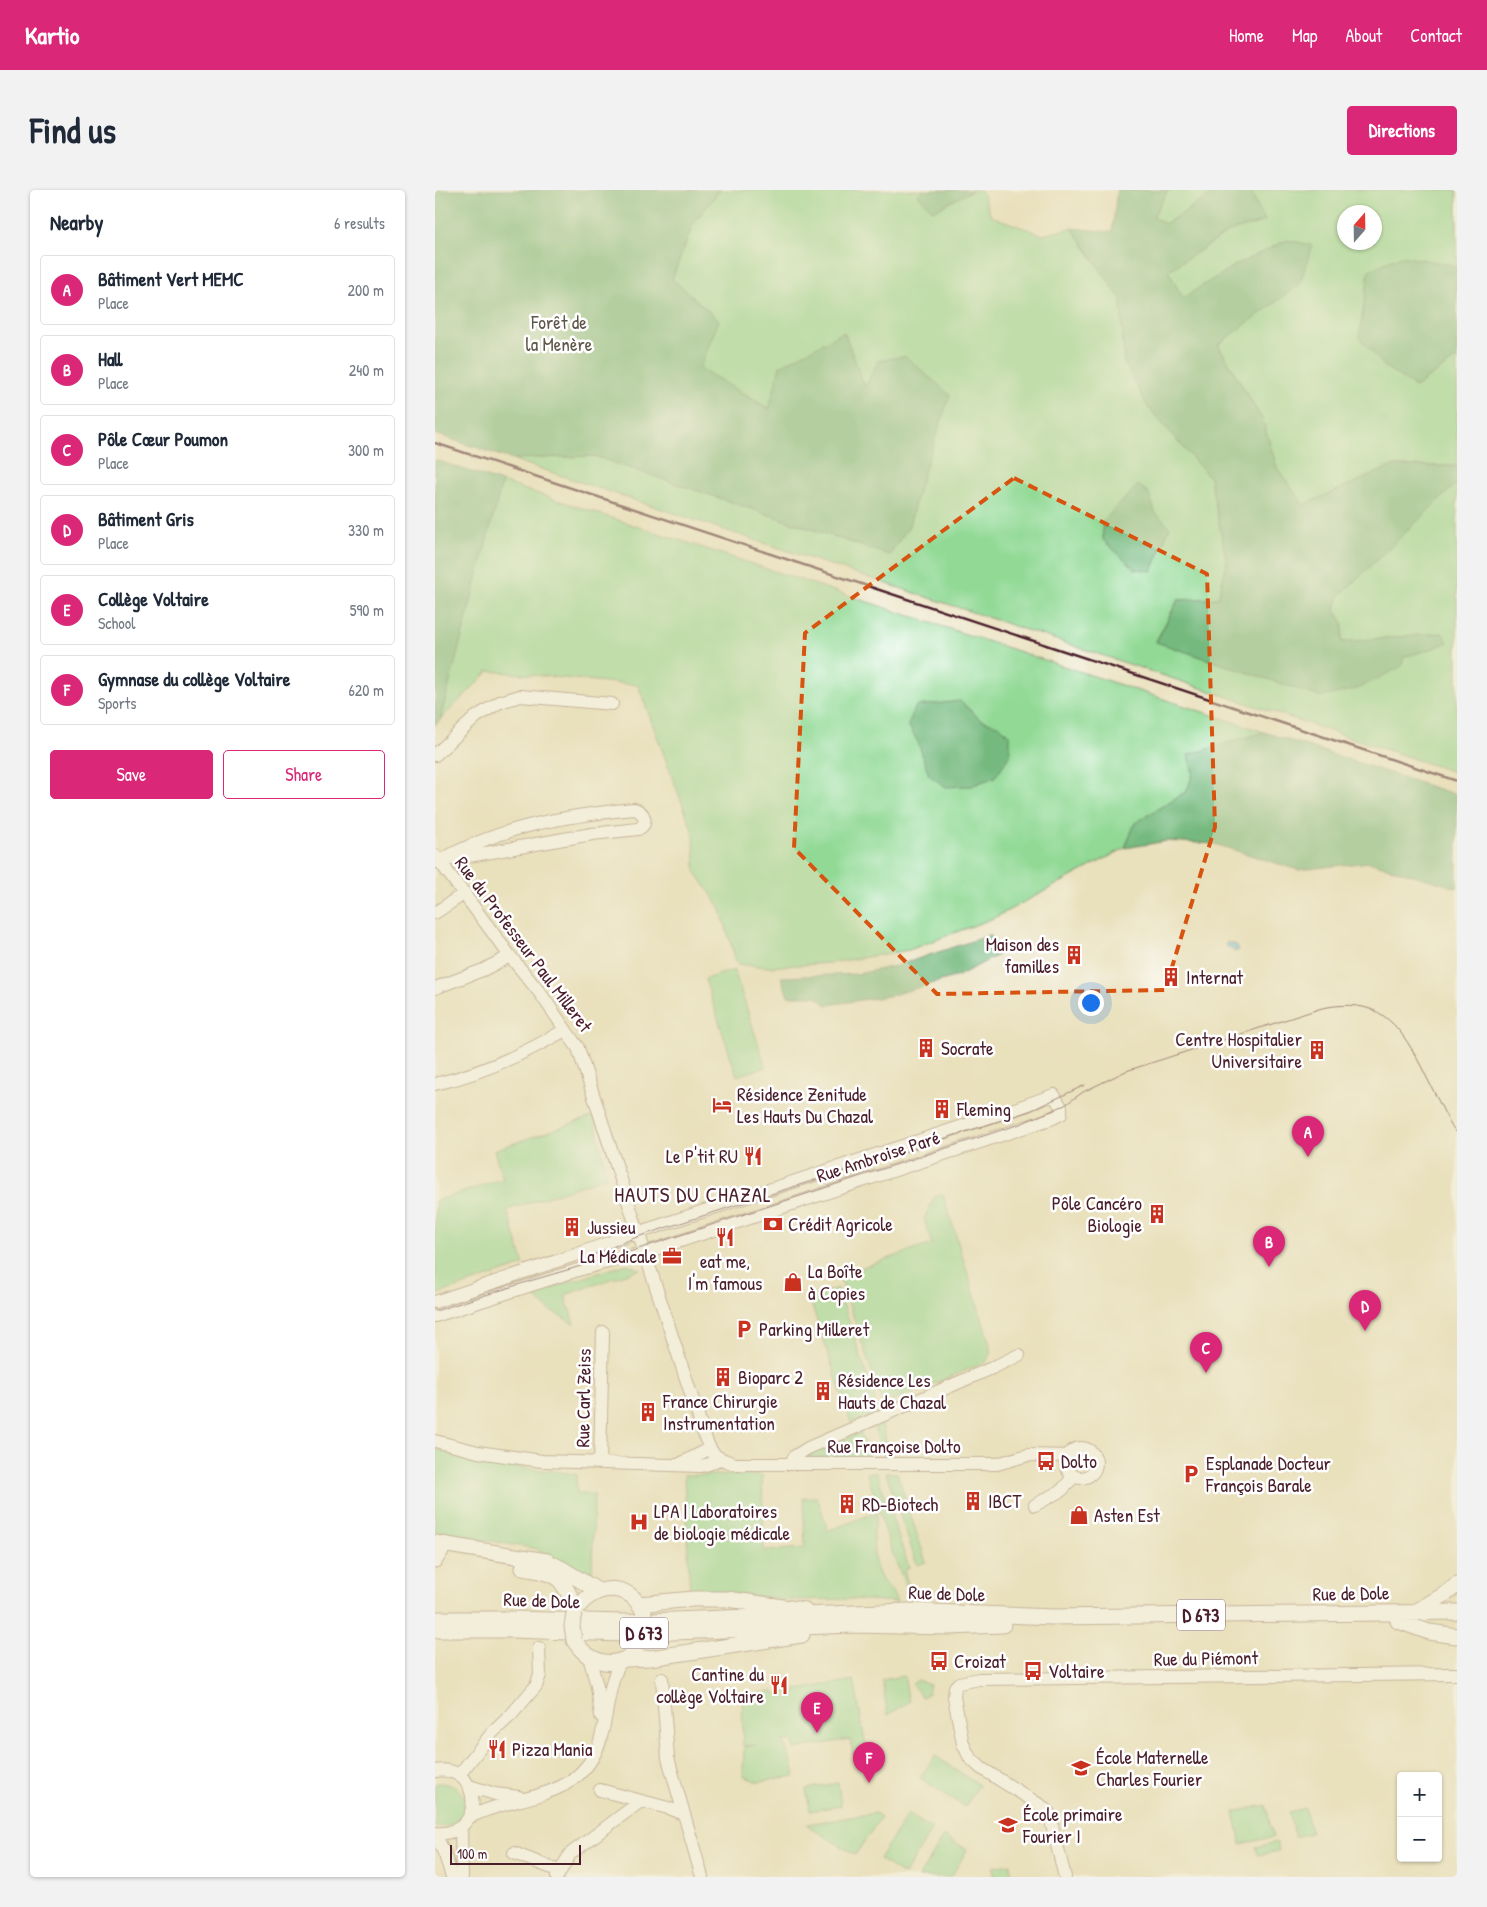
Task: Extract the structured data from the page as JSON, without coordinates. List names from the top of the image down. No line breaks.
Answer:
{"streets":{"main road":["Rue de Dole","D 673"],"street":["Rue du Professeur Paul Milleret","Rue Ambroise Paré","Rue Carl Zeiss","Rue Françoise Dolto","Rue du Piémont"]},"crossings":[["Rue du Professeur Paul Milleret","Rue Ambroise Paré"],["Rue du Professeur Paul Milleret","Rue Françoise Dolto"],["Rue Carl Zeiss","Rue Françoise Dolto"]],"districts":["HAUTS DU CHAZAL"],"parks":["Forêt de la Menère"],"places":{"building":["Maison des familles","Internat","Socrate","Centre Hospitalier Universitaire","Fleming","Pôle Cancéro Biologie","Jussieu","Bioparc 2","Résidence Les Hauts de Chazal","France Chirurgie Instrumentation","IBCT","RD-Biotech"],"hotel":["Résidence Zenitude Les Hauts Du Chazal"],"restaurant":["Le P'tit RU","eat me, I'm famous","Cantine du collège Voltaire","Pizza Mania"],"bank":["Crédit Agricole"],"office":["La Médicale"],"shop":["La Boîte à Copies","Asten Est"],"parking":["Parking Milleret","Esplanade Docteur François Barale"],"bus stop":["Dolto","Croizat","Voltaire"],"hospital":["LPA | Laboratoires de biologie médicale"],"school or university":["École Maternelle Charles Fourier","École primaire Fourier I"]},"scale_bar":"100 m","north":"top","page":{"header":"Kartio","nav":["Home","Map","About","Contact"],"buttons":["Directions",["Save","Share"]],"title":"Find us","heading":["Nearby","6 results"],"list":[{"mark":"A","name":"Bâtiment Vert MEMC","note":"Place","value":"200 m"},{"mark":"B","name":"Hall","note":"Place","value":"240 m"},{"mark":"C","name":"Pôle Cœur Poumon","note":"Place","value":"300 m"},{"mark":"D","name":"Bâtiment Gris","note":"Place","value":"330 m"},{"mark":"E","name":"Collège Voltaire","note":"School","value":"590 m"},{"mark":"F","name":"Gymnase du collège Voltaire","note":"Sports","value":"620 m"}],"pins":["A","B","D","C","E","F"],"map_buttons":["+","−"],"scale":"100 m"}}
